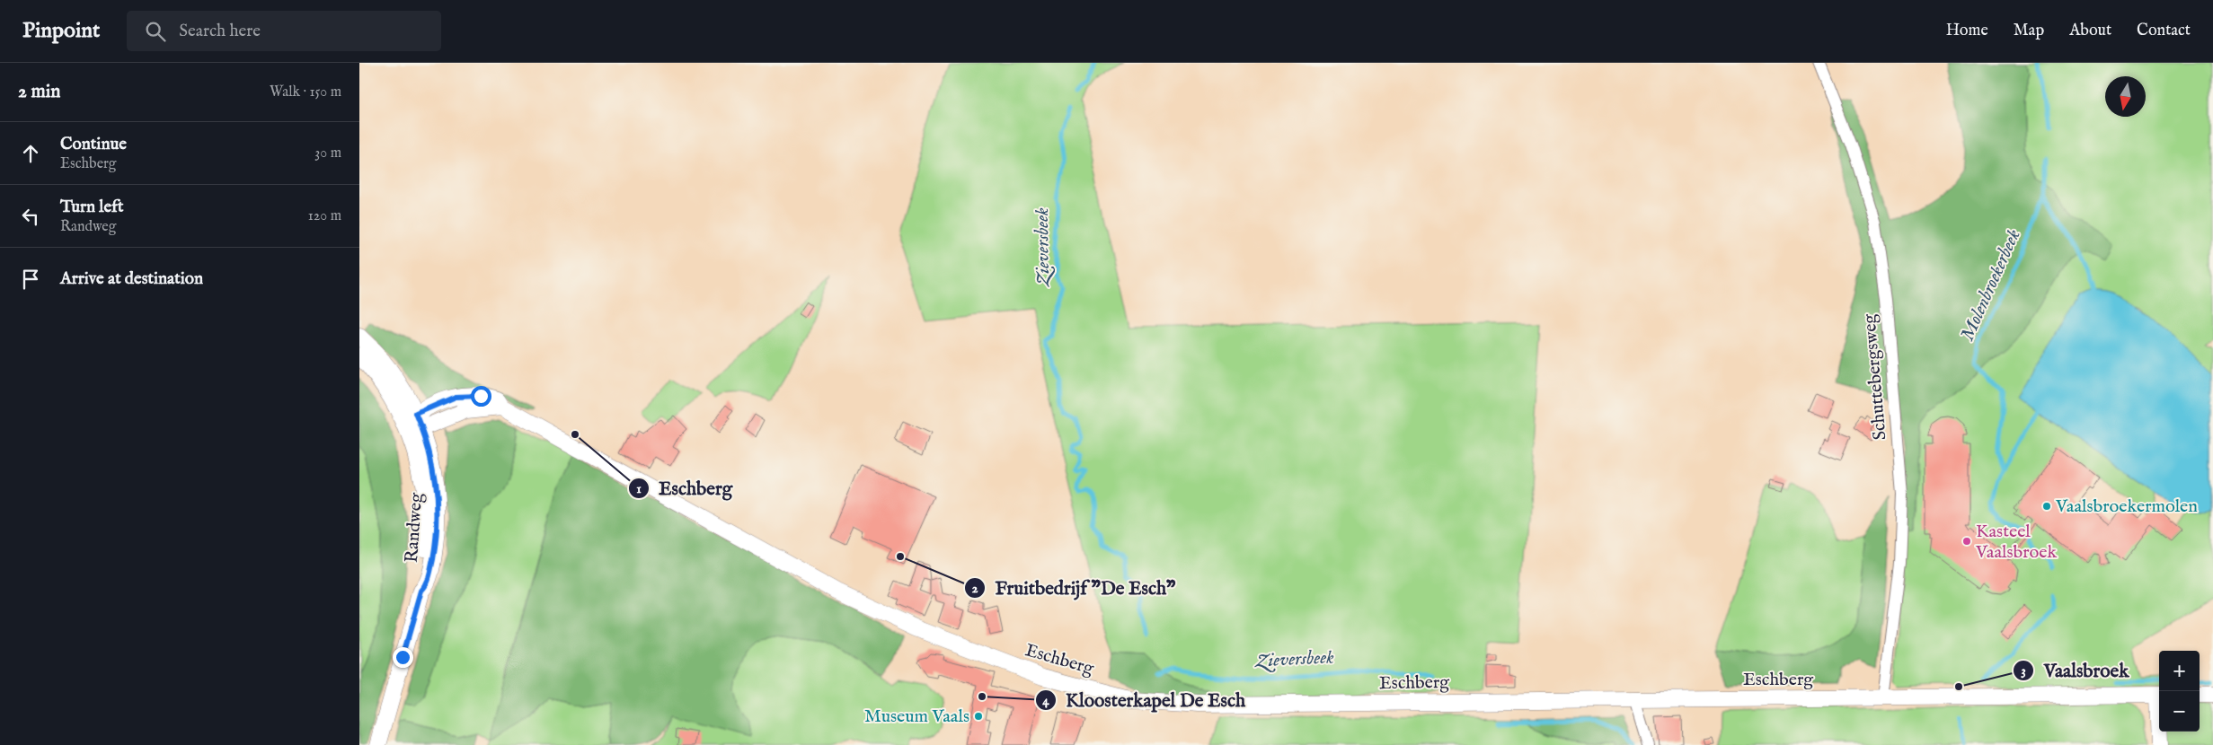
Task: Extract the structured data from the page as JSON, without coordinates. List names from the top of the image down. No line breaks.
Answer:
{"streets":{"street":["Schuttebergsweg","Randweg","Eschberg"]},"crossings":[["Schuttebergsweg","Eschberg"],["Randweg","Eschberg"]],"water":["Zieversbeek","Molenbroekerbeek"],"places":["Eschberg","Vaalsbroekermolen","Kasteel Vaalsbroek","Fruitbedrijf \"De Esch\"","Vaalsbroek","Kloosterkapel De Esch","Museum Vaals"],"north":"bottom","page":{"header":"Pinpoint","search":"Search here","nav":["Home","Map","About","Contact"],"heading":["2 min","Walk · 150 m"],"list":[["Continue","Eschberg","30 m"],["Turn left","Randweg","120 m"],"Arrive at destination"],"map_buttons":["+","−"]}}
